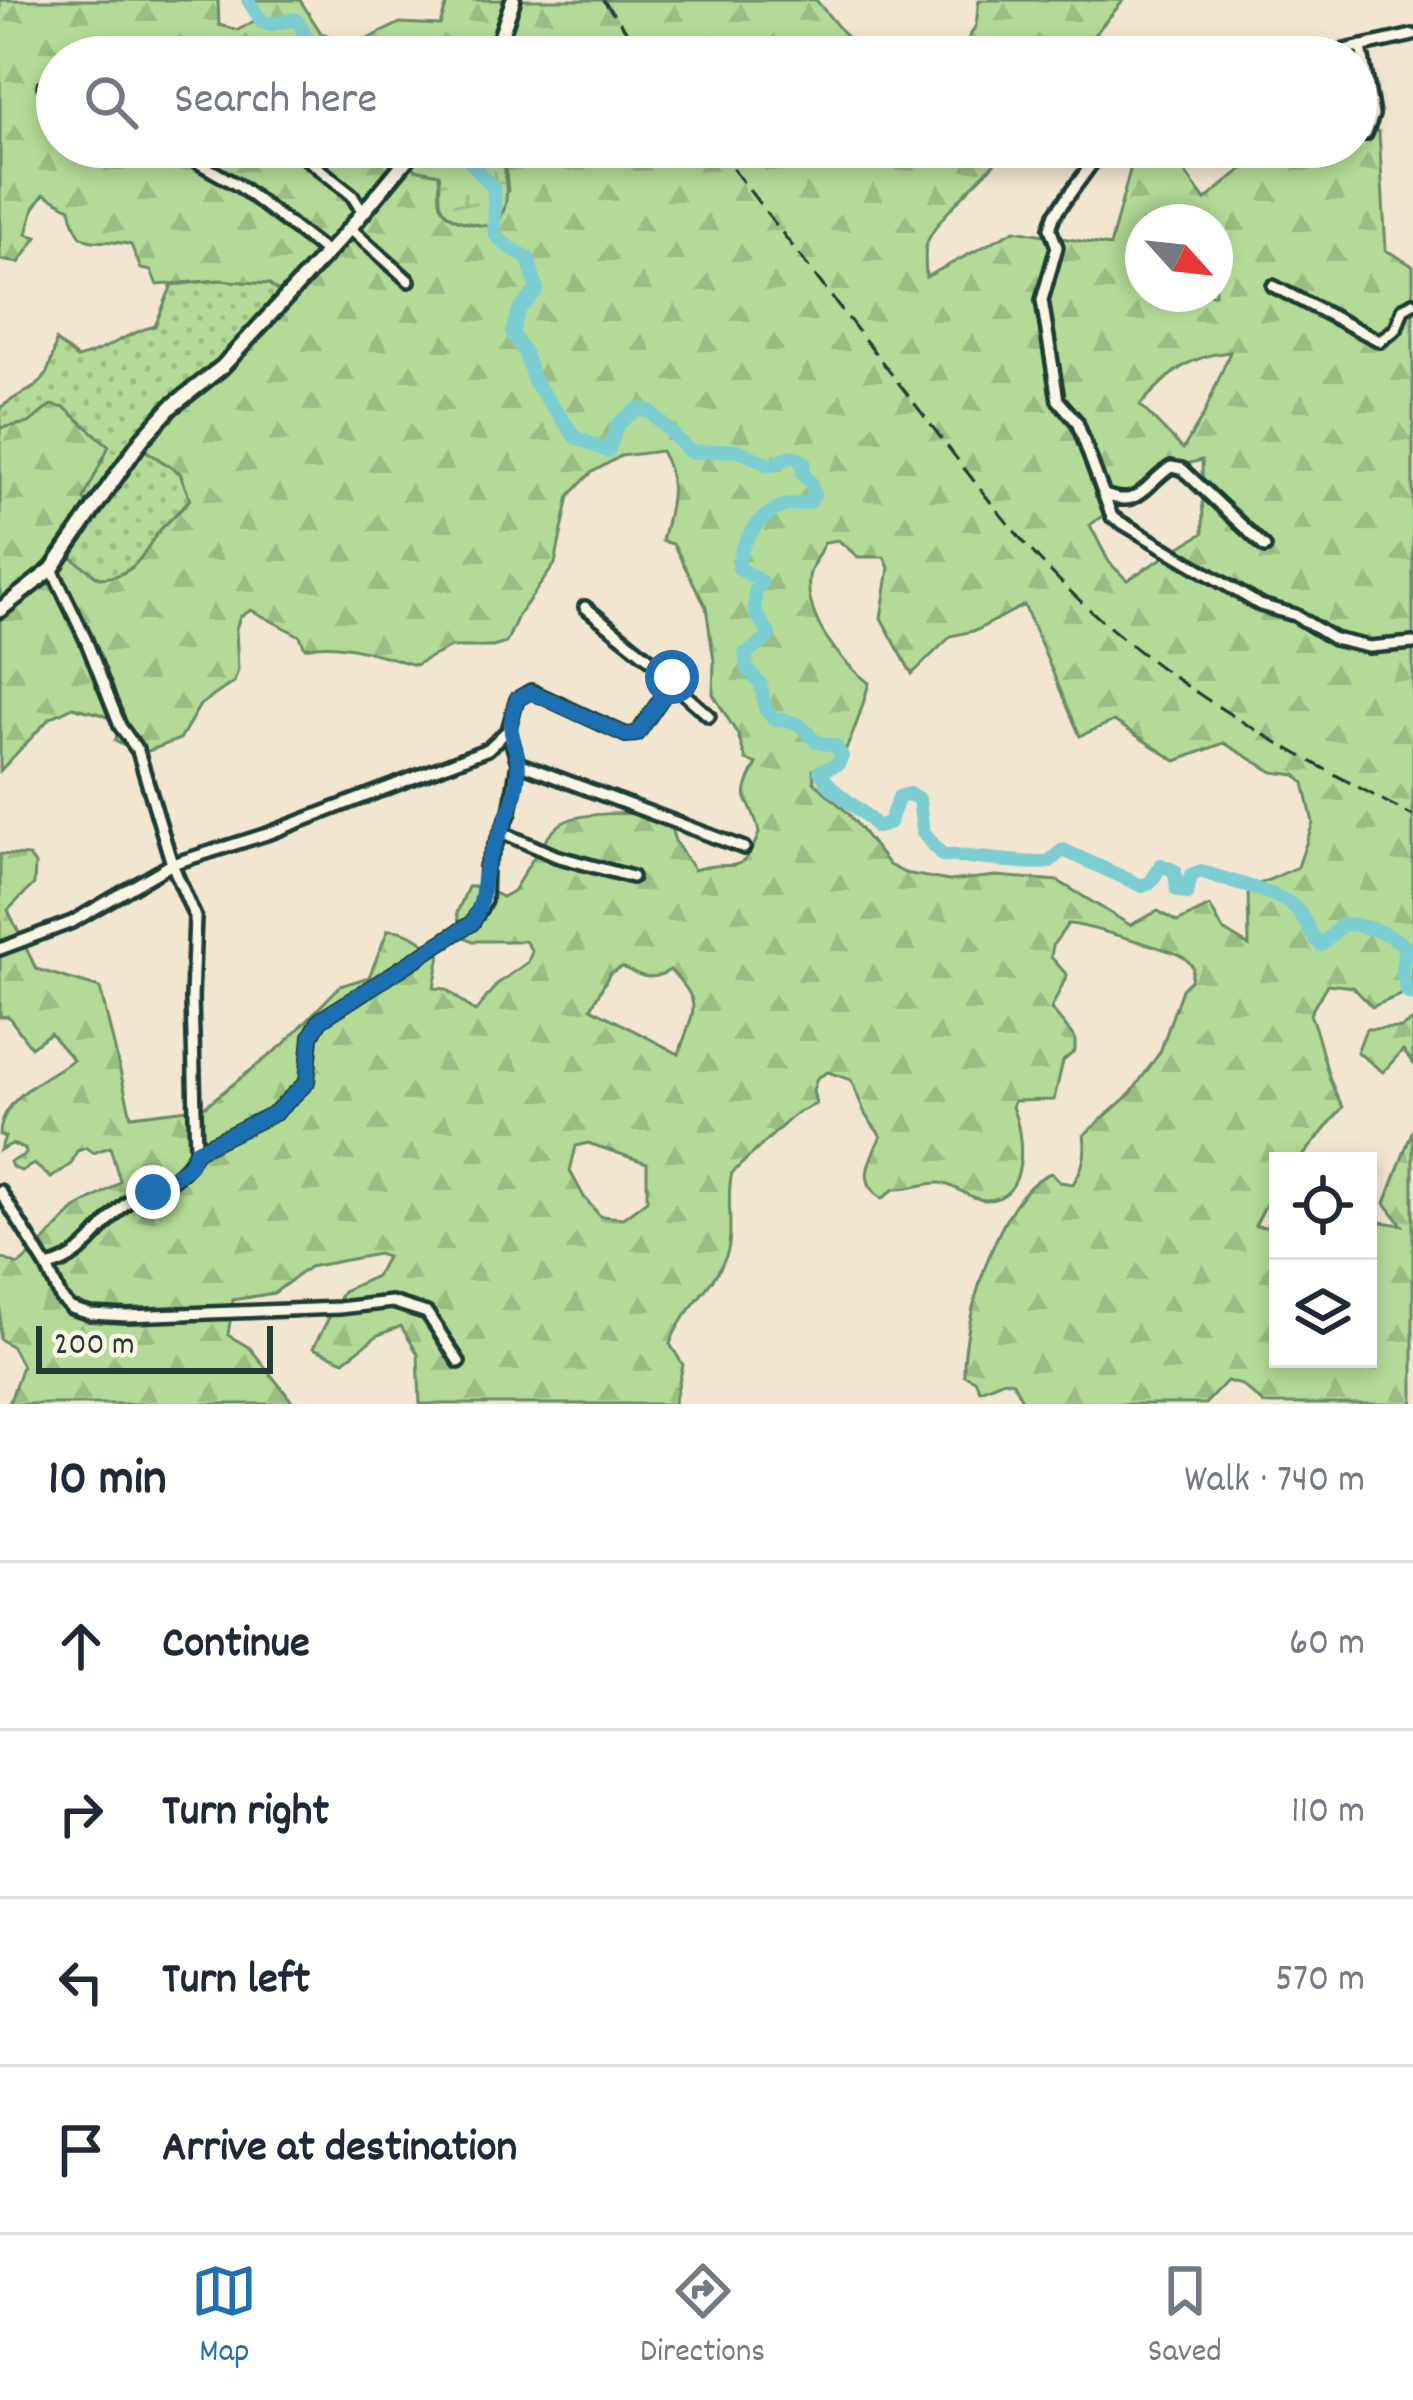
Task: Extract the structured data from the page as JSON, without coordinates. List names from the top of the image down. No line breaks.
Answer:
{"scale_bar":"200 m","north":"bottom right","page":{"search":"Search here","scale":"200 m","heading":["10 min","Walk · 740 m"],"list":[["Continue","60 m"],["Turn right","110 m"],["Turn left","570 m"],"Arrive at destination"],"nav":["Map","Directions","Saved"]}}
